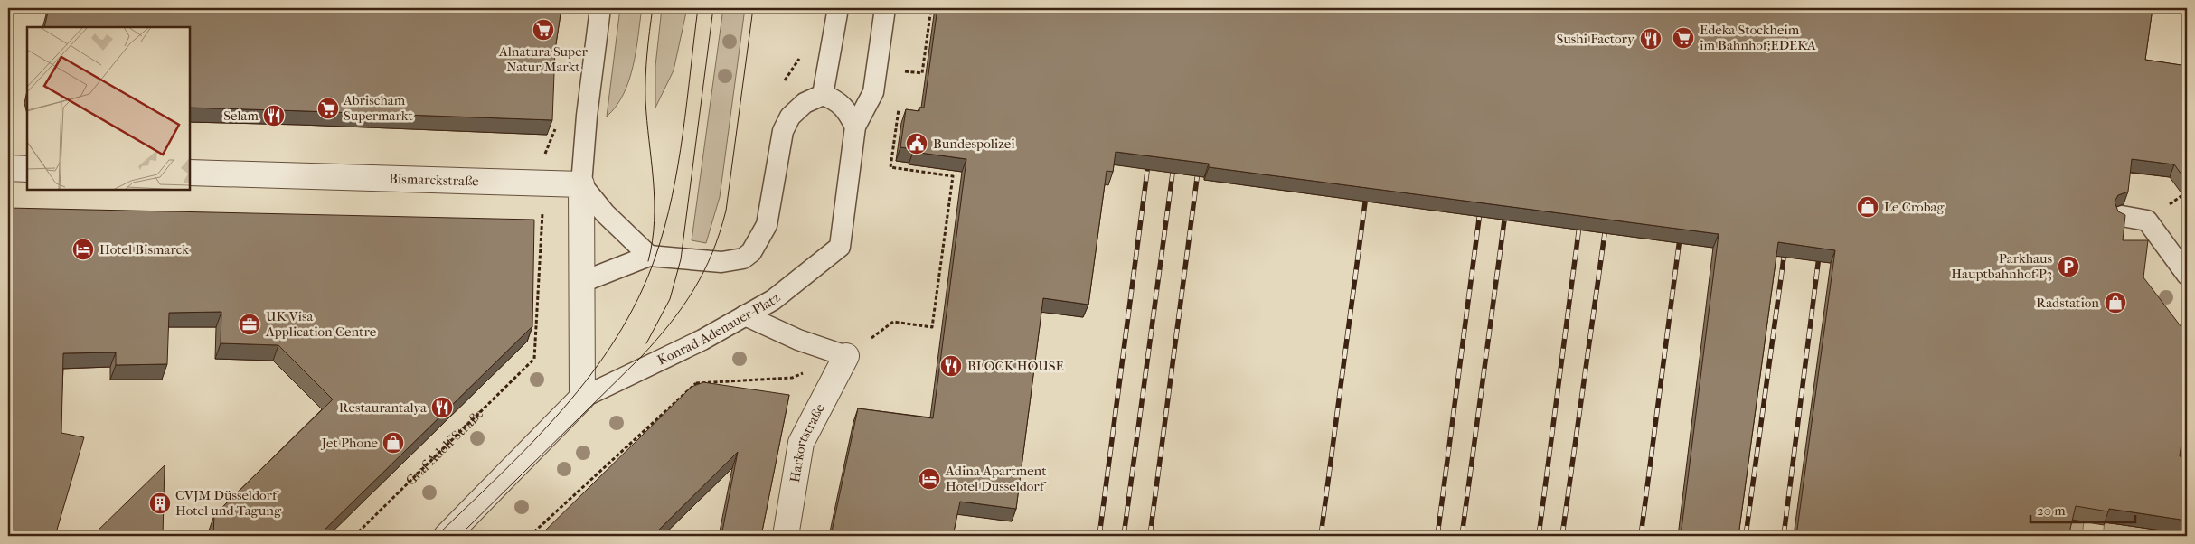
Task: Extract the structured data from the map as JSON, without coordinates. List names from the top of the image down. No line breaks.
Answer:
{"streets":{"street":["Bismarckstraße","Harkortstraße"],"lane":["Konrad-Adenauer-Platz"],"path":["Graf-Adolf-Straße"]},"crossings":[["Bismarckstraße","Graf-Adolf-Straße"]],"places":{"supermarket":["Alnatura Super Natur Markt","Edeka Stockheim im Bahnhof;EDEKA","Abrischam Supermarkt"],"restaurant":["Sushi Factory","Selam","BLOCK HOUSE","Restaurantalya"],"public building":["Bundespolizei"],"shop":["Le Crobag","Radstation","Jet Phone"],"hotel":["Hotel Bismarck","Adina Apartment Hotel Dusseldorf"],"parking":["Parkhaus Hauptbahnhof P3"],"office":["UK Visa Application Centre"],"building":["CVJM Düsseldorf Hotel und Tagung"]},"scale_bar":"20 m"}
